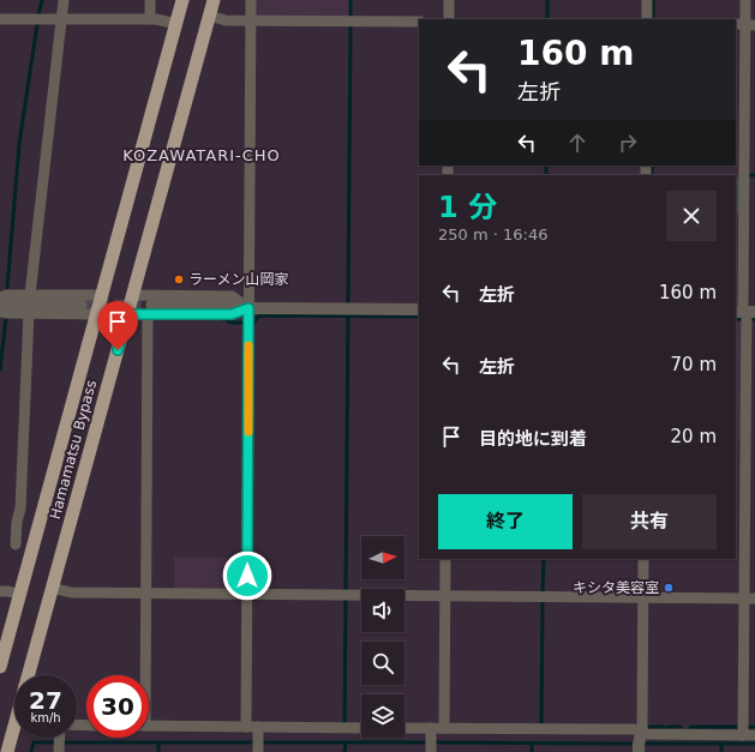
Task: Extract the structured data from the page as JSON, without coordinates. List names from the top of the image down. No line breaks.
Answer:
{"streets":{"highway":["Hamamatsu Bypass"]},"districts":["KOZAWATARI-CHO"],"places":["ラーメン山岡家","キシタ美容室"],"north":"right","page":{"turn":["160 m","左折"],"heading":["1 分","250 m · 16:46"],"list":[{"name":"左折","value":"160 m"},{"name":"左折","value":"70 m"},{"name":"目的地に到着","value":"20 m"}],"buttons":["終了","共有"],"speed":"27 km/h","limit":"30"}}
